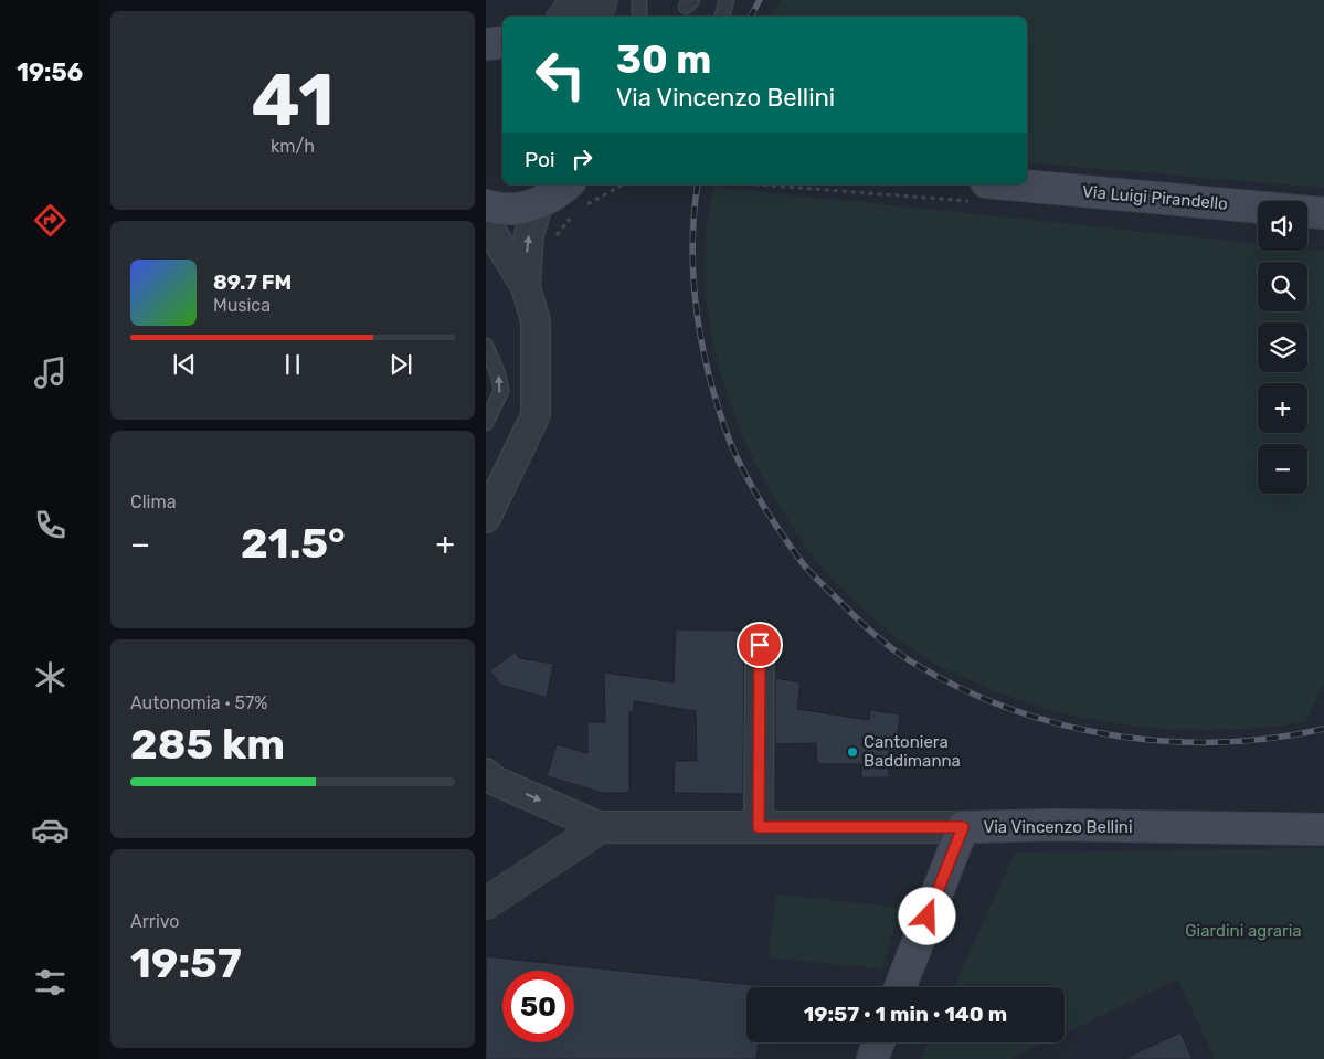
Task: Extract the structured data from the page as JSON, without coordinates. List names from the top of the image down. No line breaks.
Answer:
{"streets":{"main road":["Via Luigi Pirandello","Via Vincenzo Bellini"]},"parks":["Giardini agraria"],"places":["Cantoniera Baddimanna"],"page":{"tabs":"19:56","tile":[["41","km/h"],"Clima",["Autonomia · 57%","285 km"],["Arrivo","19:57"]],"turn":["30 m","Via Vincenzo Bellini"],"then":"Poi","map_buttons":["+","−"],"song":["89.7 FM","Musica"],"heat":["−","21.5°","+"],"limit":"50","trip":"19:57 · 1 min · 140 m"}}
